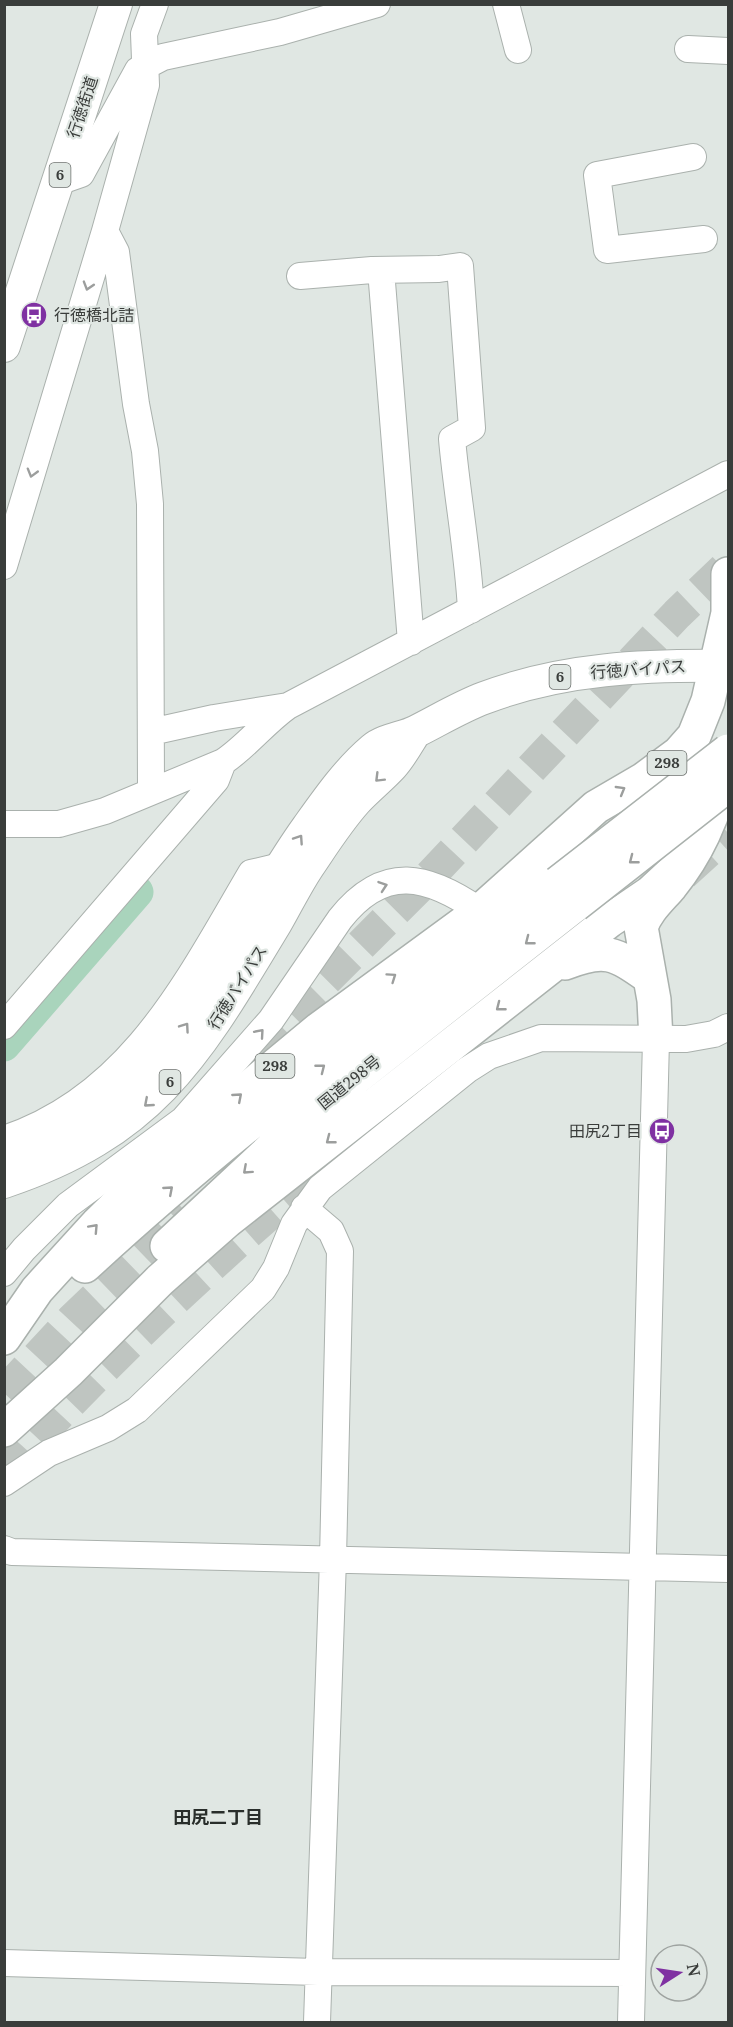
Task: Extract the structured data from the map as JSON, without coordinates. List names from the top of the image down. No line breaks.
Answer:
{"streets":{"highway":["298","国道298号"],"main road":["行徳街道","6","行徳バイパス"]},"crossings":[["行徳バイパス","298"]],"districts":["田尻二丁目"],"places":{"bus stop":["行徳橋北詰","田尻2丁目"]},"north":"right"}
